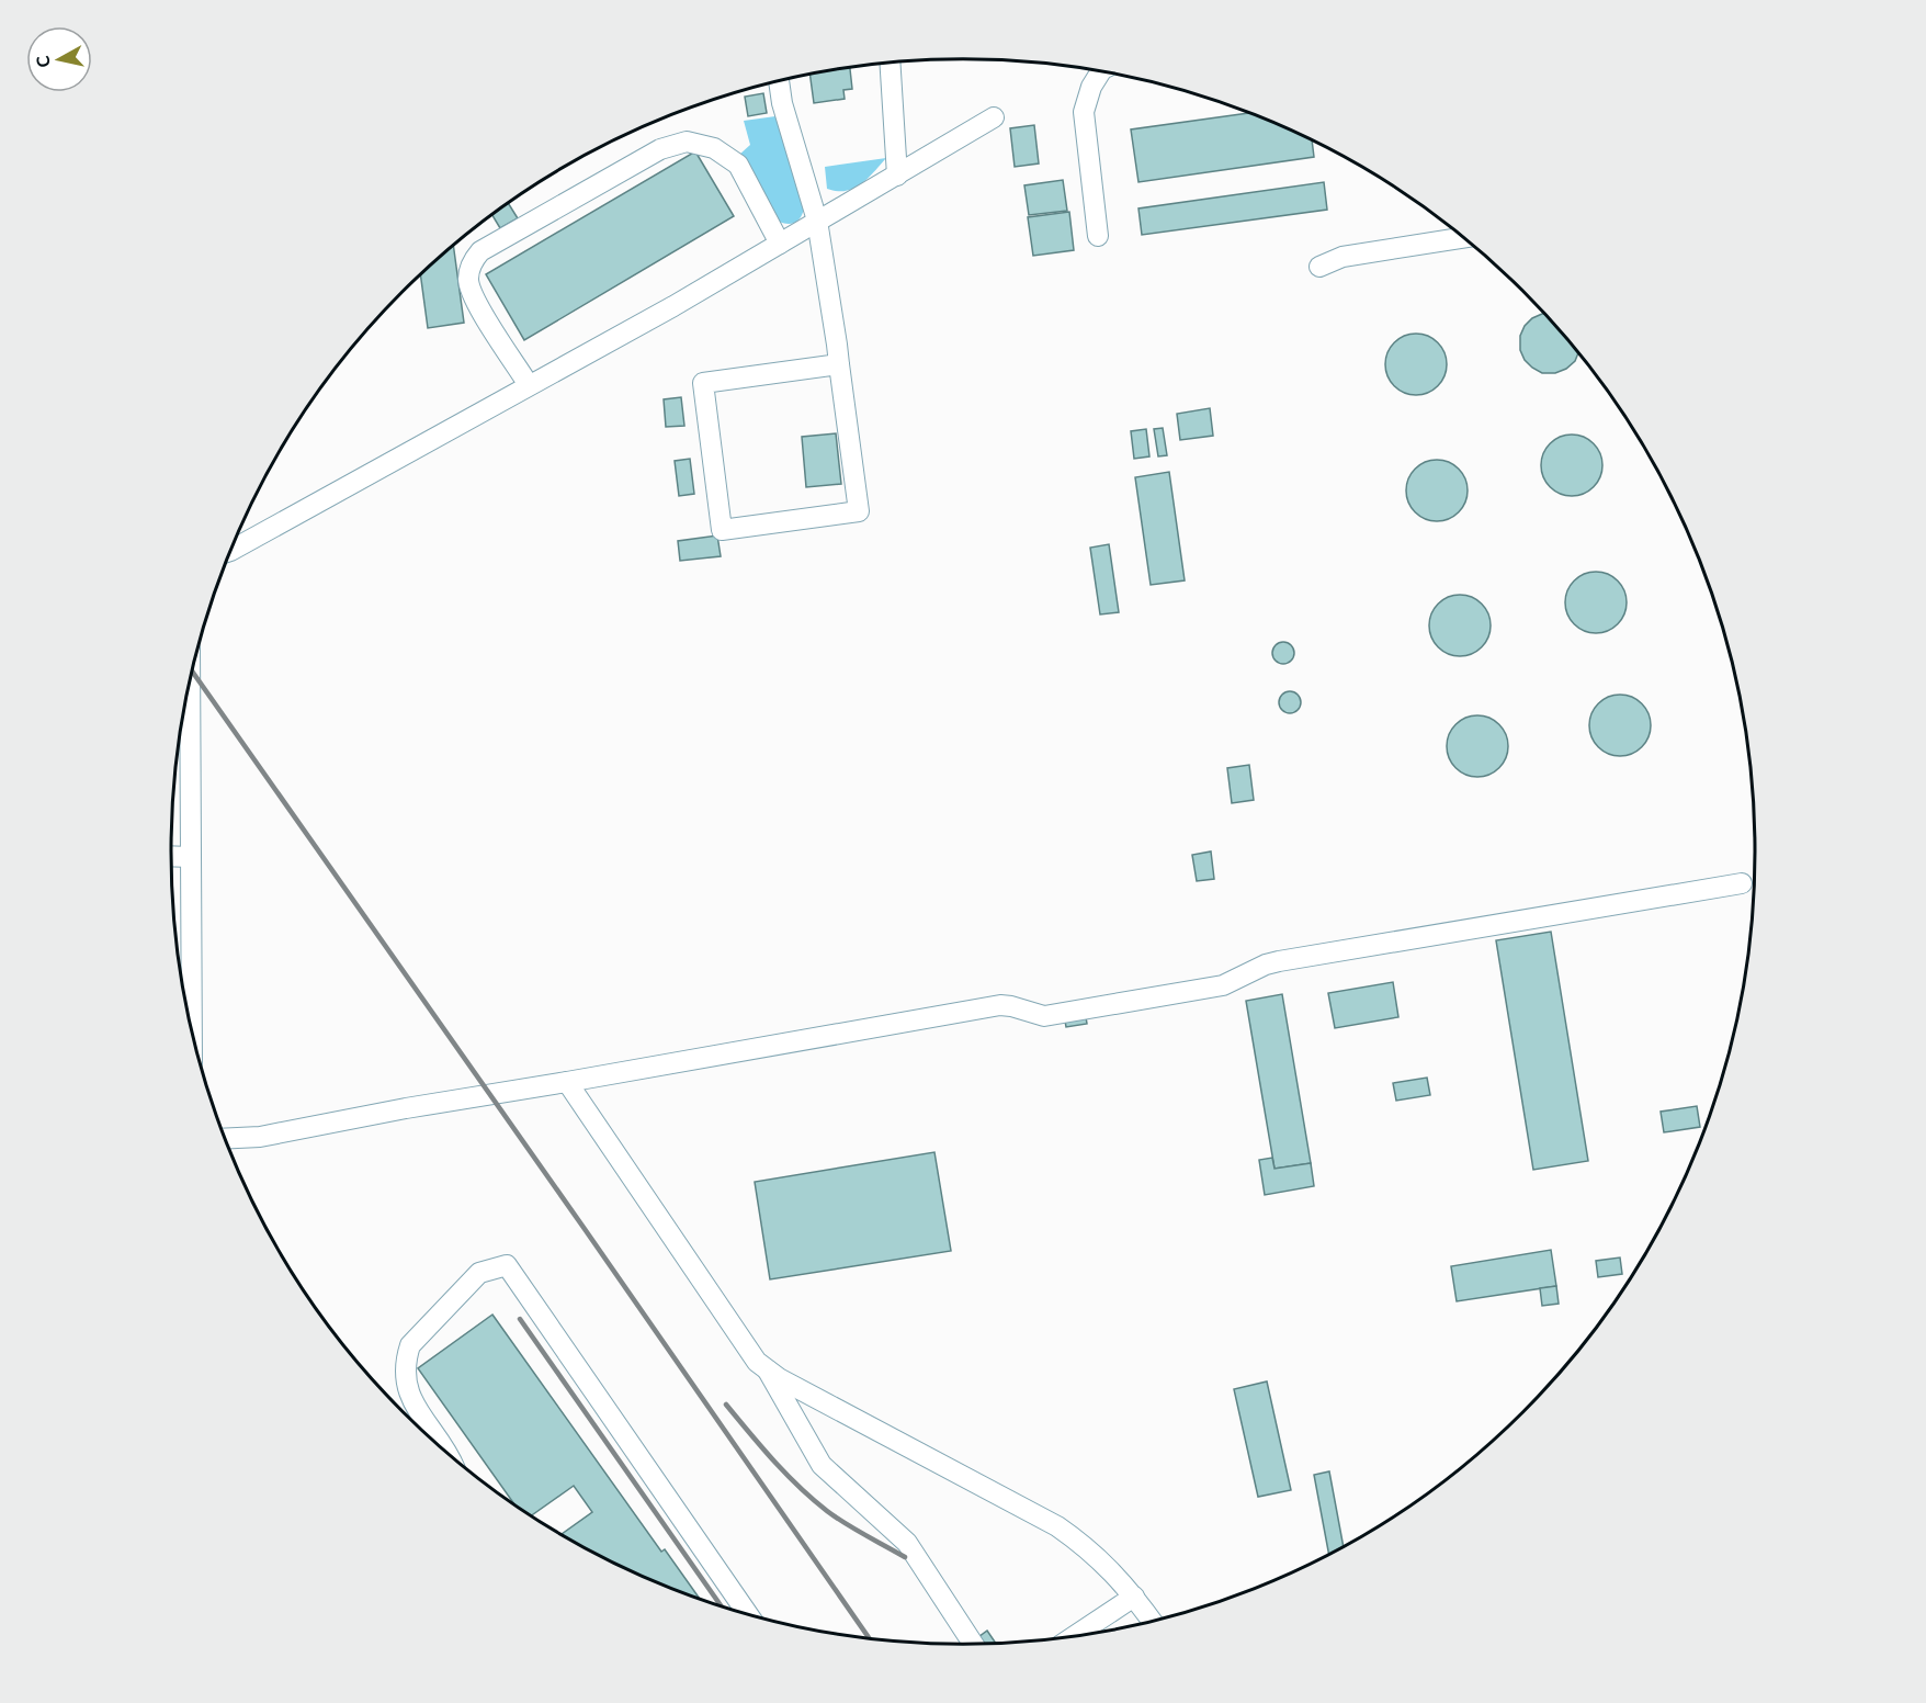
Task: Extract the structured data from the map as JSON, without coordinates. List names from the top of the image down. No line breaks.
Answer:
{"north":"left"}
